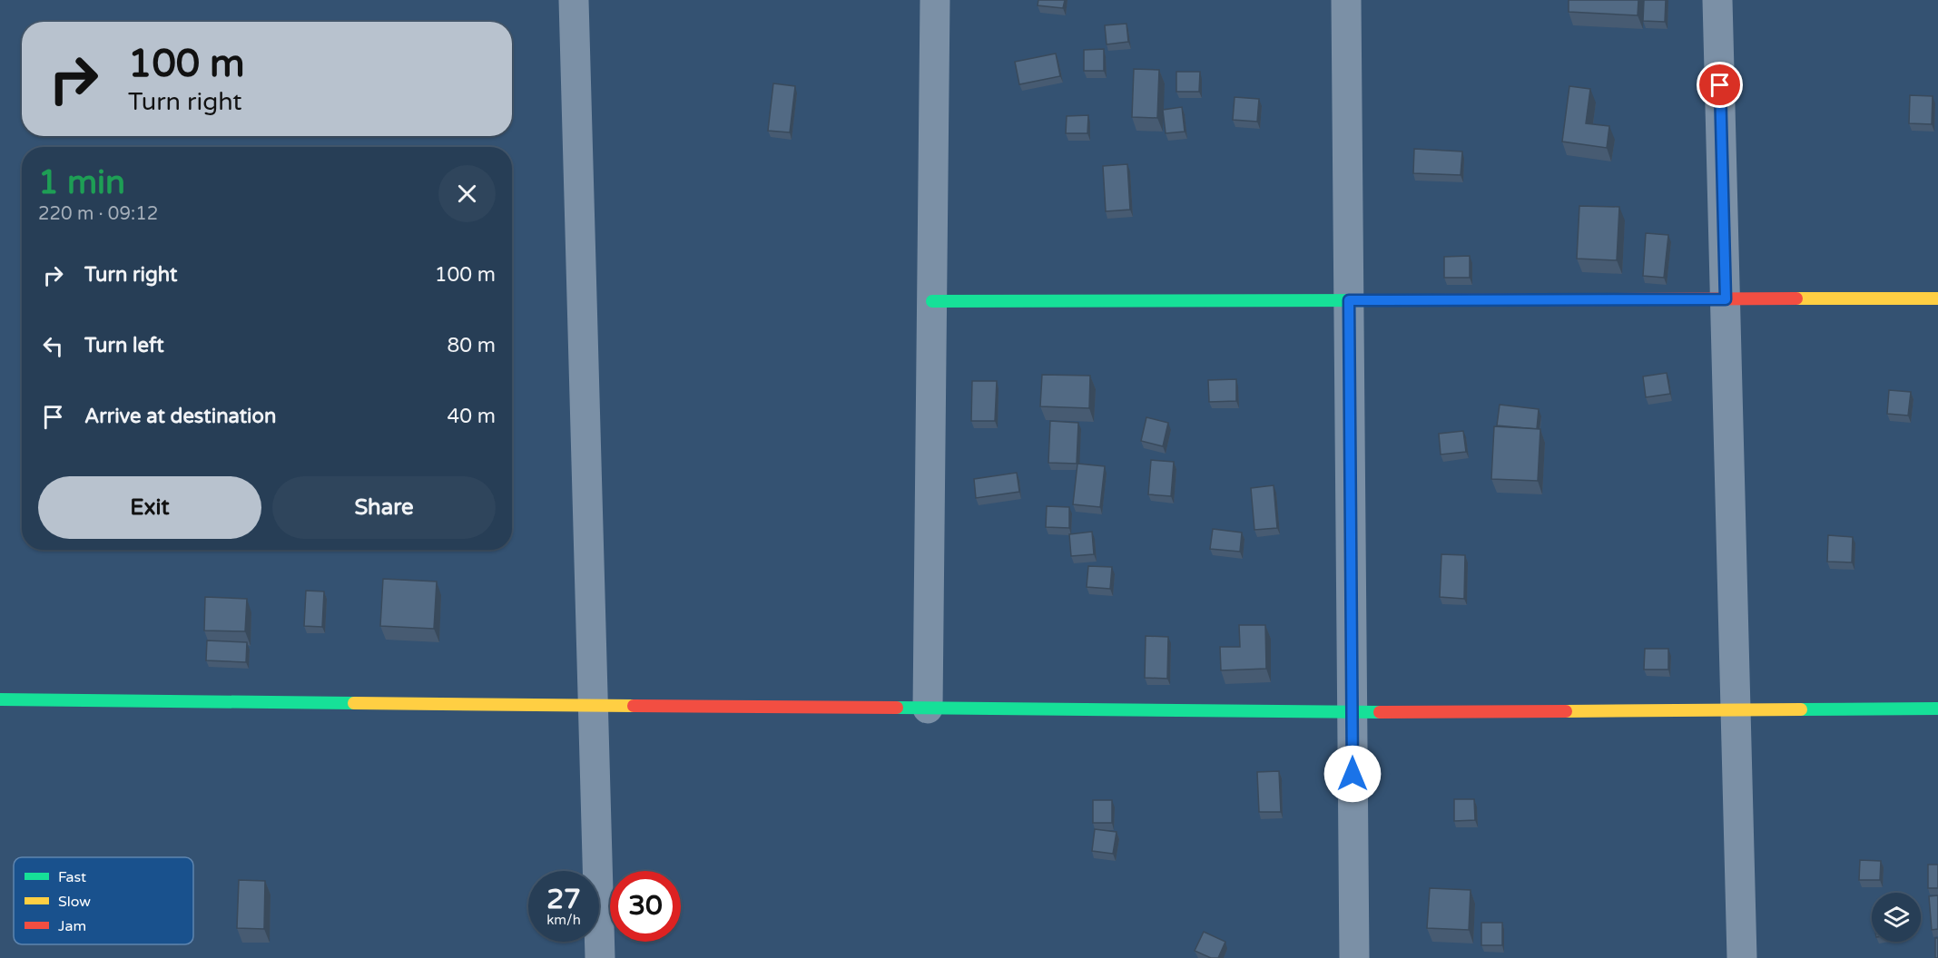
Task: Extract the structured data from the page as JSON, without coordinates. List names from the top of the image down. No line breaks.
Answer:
{"legend":["Fast","Slow","Jam"],"page":{"turn":["100 m","Turn right"],"heading":["1 min","220 m · 09:12"],"list":[{"name":"Turn right","value":"100 m"},{"name":"Turn left","value":"80 m"},{"name":"Arrive at destination","value":"40 m"}],"buttons":["Exit","Share"],"speed":"27 km/h","limit":"30"}}
